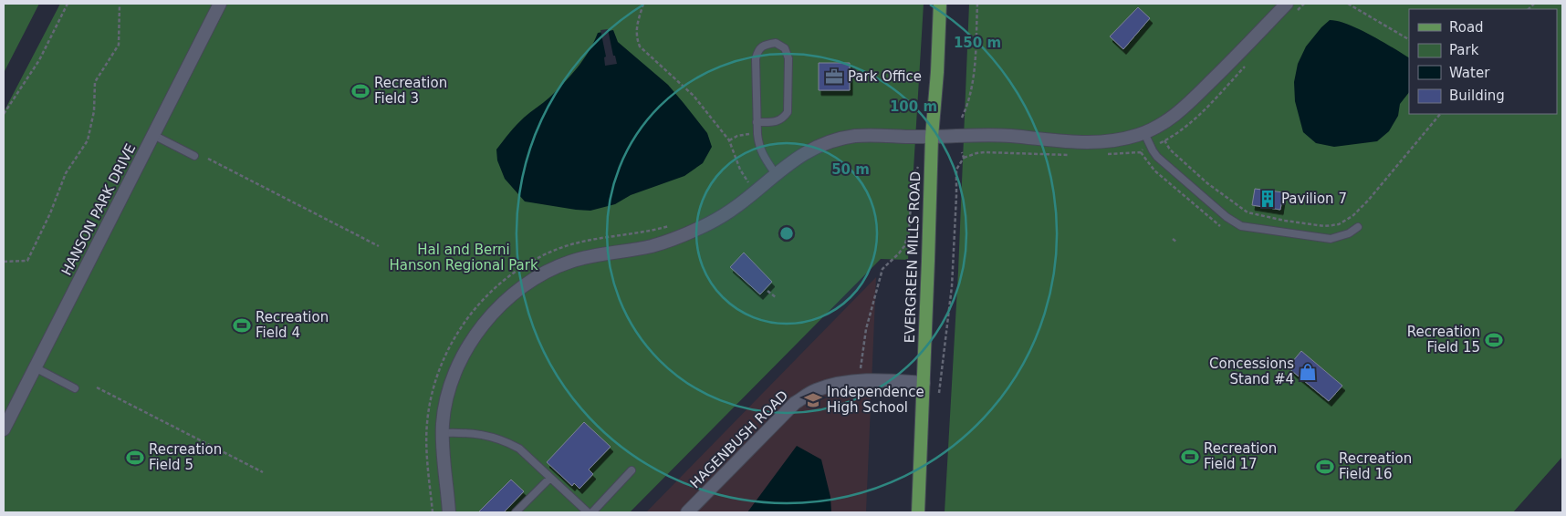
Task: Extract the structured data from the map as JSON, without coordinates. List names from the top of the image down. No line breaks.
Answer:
{"streets":{"main road":["EVERGREEN MILLS ROAD"],"street":["HANSON PARK DRIVE","HAGENBUSH ROAD"]},"crossings":[["EVERGREEN MILLS ROAD","HAGENBUSH ROAD"]],"parks":["Hal and Berni Hanson Regional Park"],"places":{"office":["Park Office"],"sports":["Recreation Field 3","Recreation Field 4","Recreation Field 15","Recreation Field 17","Recreation Field 5","Recreation Field 16"],"building":["Pavilion 7"],"shop":["Concessions Stand #4"],"school or university":["Independence High School"]},"legend":["Road","Park","Water","Building"],"rings":["150 m","100 m","50 m"]}
